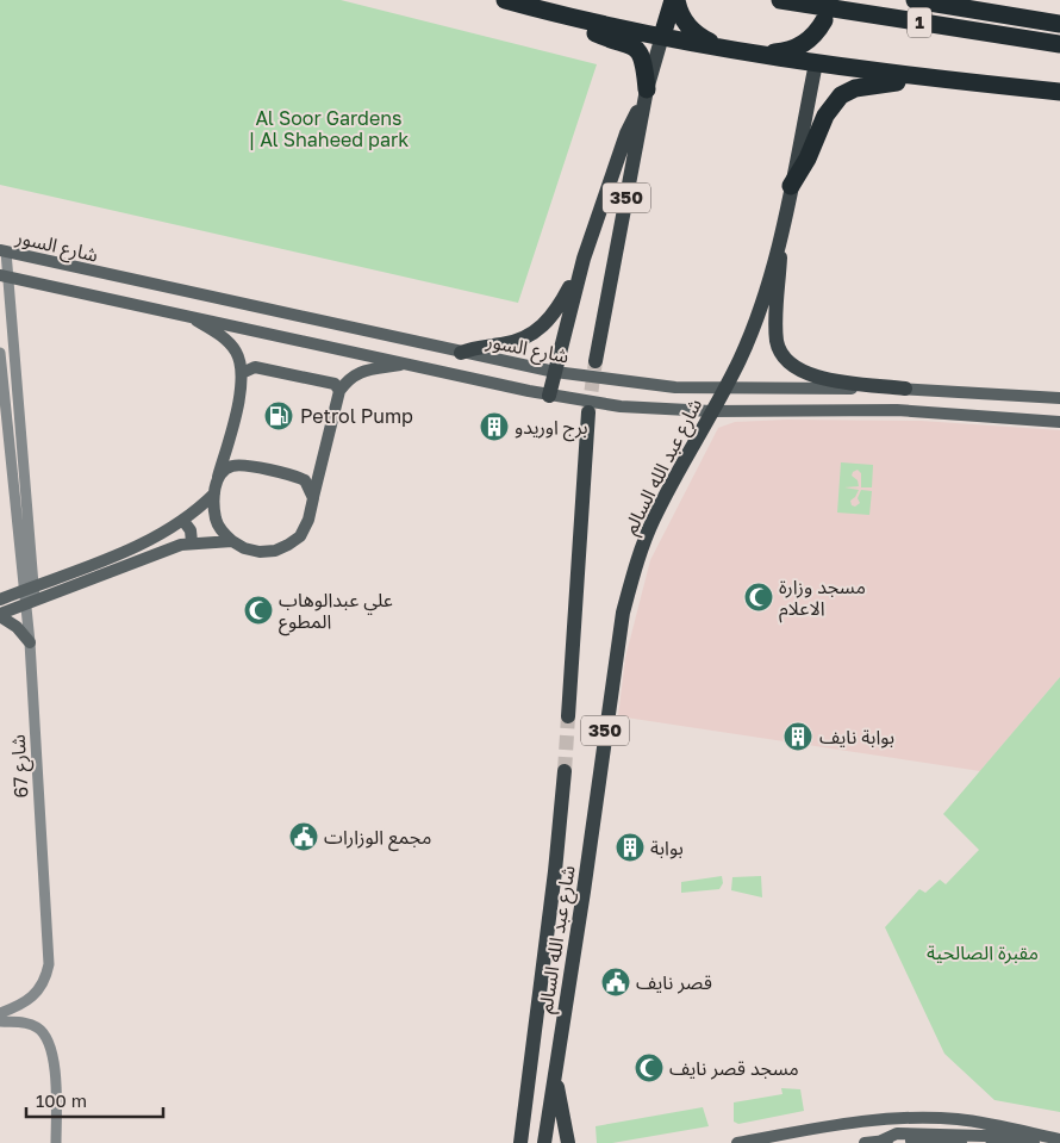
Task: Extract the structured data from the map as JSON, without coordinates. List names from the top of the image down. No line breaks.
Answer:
{"streets":{"highway":["1","350"],"main road":["شارع السور","شارع عبد الله السالم"],"street":["شارع 67"]},"crossings":[["350","شارع عبد الله السالم"],["شارع السور","شارع عبد الله السالم"],["شارع السور","شارع 67"]],"parks":["Al Soor Gardens | Al Shaheed park","مقبرة الصالحية"],"places":{"fuel station":["Petrol Pump"],"building":["برج اوريدو","بوابة نايف","بوابة"],"mosque":["مسجد وزارة الاعلام","علي عبدالوهاب المطوع","مسجد قصر نايف"],"public building":["مجمع الوزارات","قصر نايف"]},"scale_bar":"100 m"}
